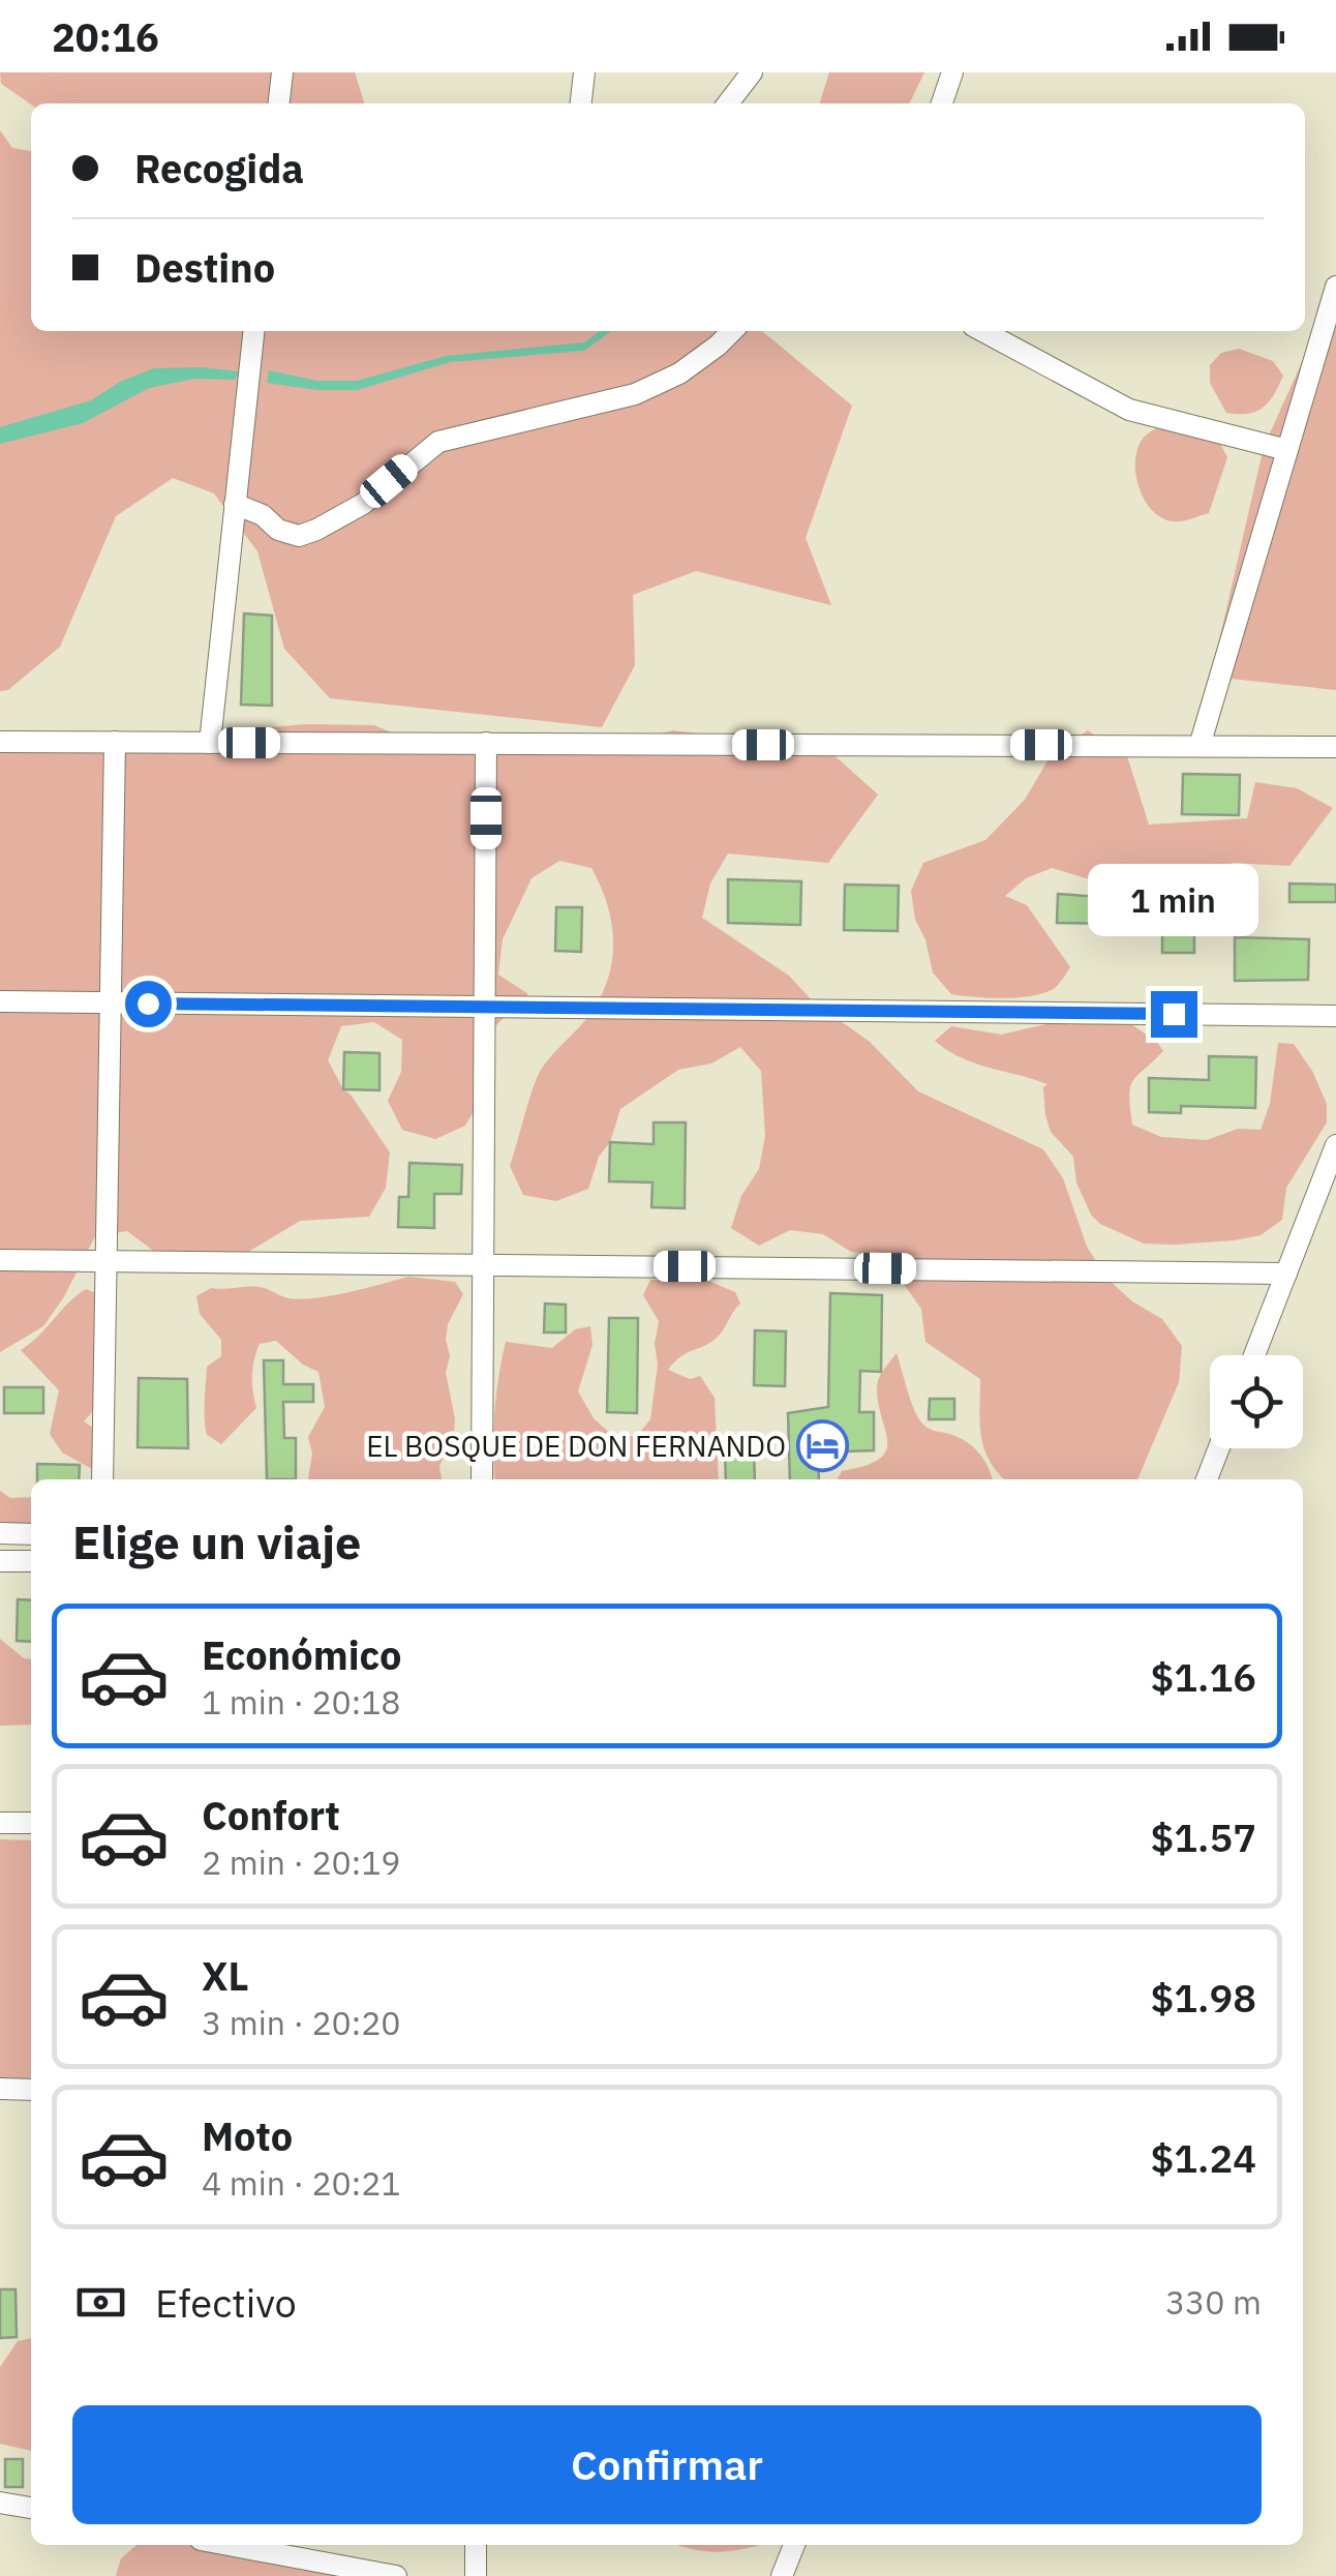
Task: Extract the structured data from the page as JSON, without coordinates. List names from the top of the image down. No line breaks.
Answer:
{"places":{"hotel":["EL BOSQUE DE DON FERNANDO"]},"page":{"status":"20:16","banner":["Recogida","Destino"],"bubble":"1 min","heading":"Elige un viaje","list":[{"name":"Económico","note":"1 min · 20:18","value":"$1.16"},{"name":"Confort","note":"2 min · 20:19","value":"$1.57"},{"name":"XL","note":"3 min · 20:20","value":"$1.98"},{"name":"Moto","note":"4 min · 20:21","value":"$1.24"}],"pay":["Efectivo","330 m"],"buttons":"Confirmar"}}
